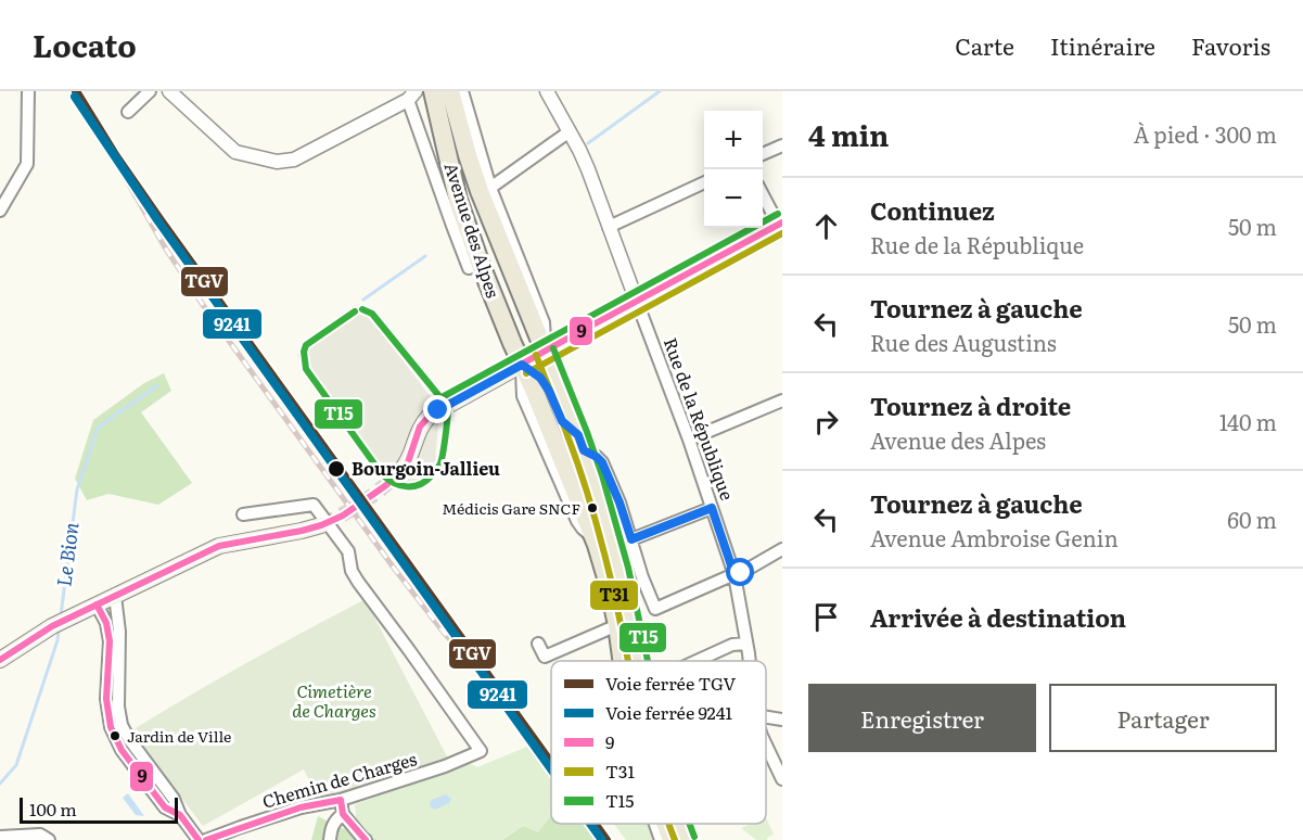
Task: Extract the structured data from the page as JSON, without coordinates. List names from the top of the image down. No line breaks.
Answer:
{"streets":{"main road":["Avenue des Alpes"],"street":["Rue de la République","Chemin de Charges"]},"crossings":[["Avenue des Alpes","Rue de la République"]],"water":["Le Bion"],"parks":["Cimetière de Charges"],"places":["Bourgoin-Jallieu","Médicis Gare SNCF","Jardin de Ville"],"lines":["rail line TGV","rail line 9241","transit line T15","transit line 9","transit line T31"],"legend":["Voie ferrée TGV","Voie ferrée 9241","9","T31","T15"],"scale_bar":"100 m","page":{"header":"Locato","nav":["Carte","Itinéraire","Favoris"],"heading":["4 min","À pied · 300 m"],"map_buttons":["+","−"],"list":[["Continuez","Rue de la République","50 m"],["Tournez à gauche","Rue des Augustins","50 m"],["Tournez à droite","Avenue des Alpes","140 m"],["Tournez à gauche","Avenue Ambroise Genin","60 m"],"Arrivée à destination"],"buttons":["Enregistrer","Partager"],"scale":"100 m"}}
